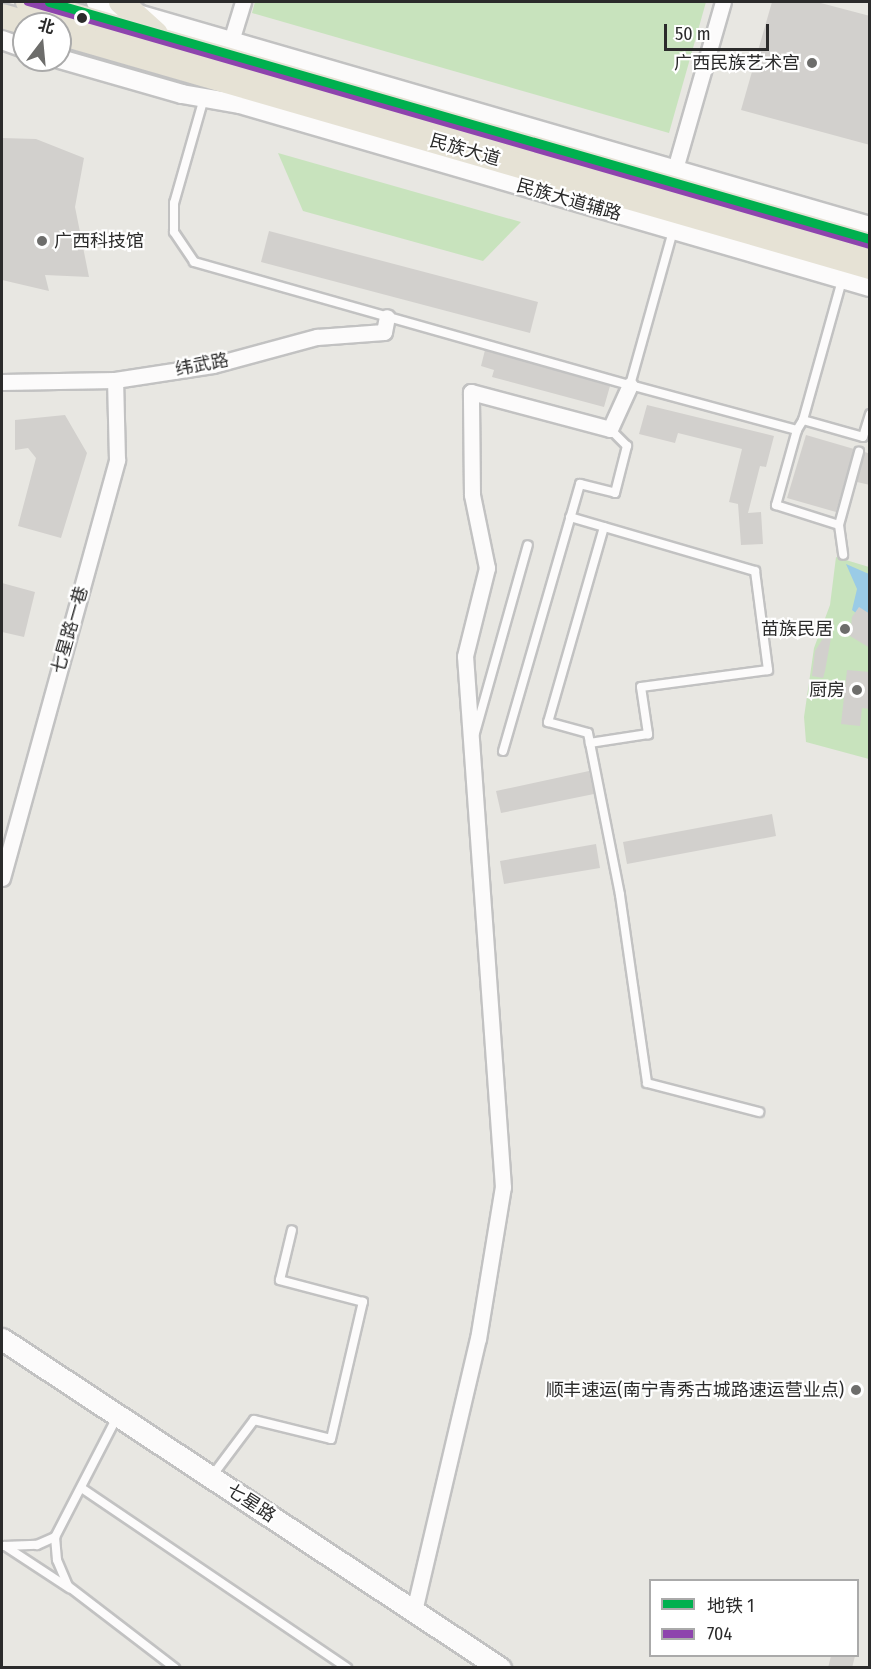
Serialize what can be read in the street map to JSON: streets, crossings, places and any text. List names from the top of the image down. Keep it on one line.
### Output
{"streets":{"highway":["民族大道"],"main road":["七星路"],"street":["民族大道辅路","纬武路","七星路一巷"]},"crossings":[["纬武路","七星路一巷"]],"places":["广西民族艺术宫","广西科技馆","苗族民居","厨房","顺丰速运(南宁青秀古城路速运营业点)"],"lines":["metro line 1","transit line 704"],"legend":["地铁 1","704"],"scale_bar":"50 m","north":"top"}
